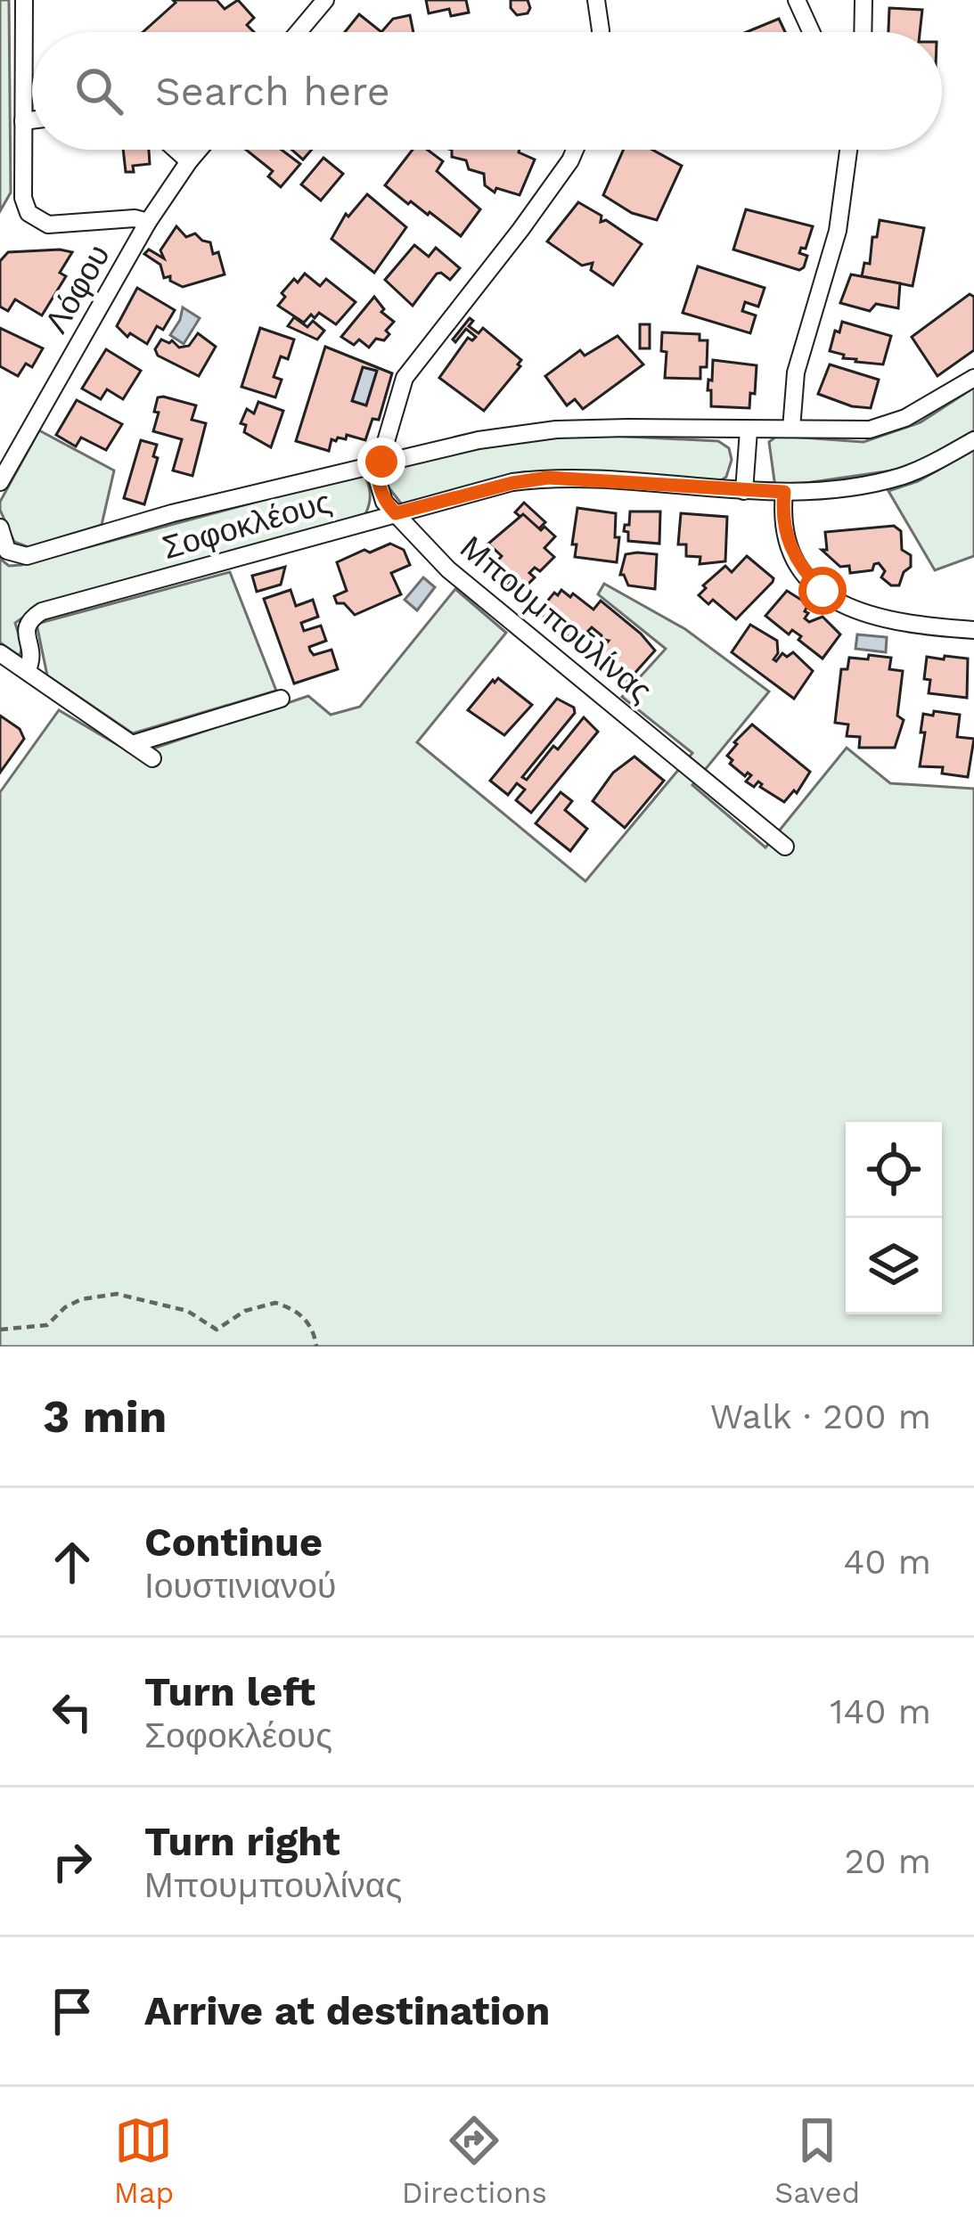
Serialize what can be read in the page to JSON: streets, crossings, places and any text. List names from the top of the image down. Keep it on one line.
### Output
{"streets":{"street":["Λόφου","Σοφοκλέους","Μπουμπουλίνας"]},"crossings":[["Σοφοκλέους","Μπουμπουλίνας"]],"page":{"search":"Search here","heading":["3 min","Walk · 200 m"],"list":[["Continue","Ιουστινιανού","40 m"],["Turn left","Σοφοκλέους","140 m"],["Turn right","Μπουμπουλίνας","20 m"],"Arrive at destination"],"nav":["Map","Directions","Saved"]}}
